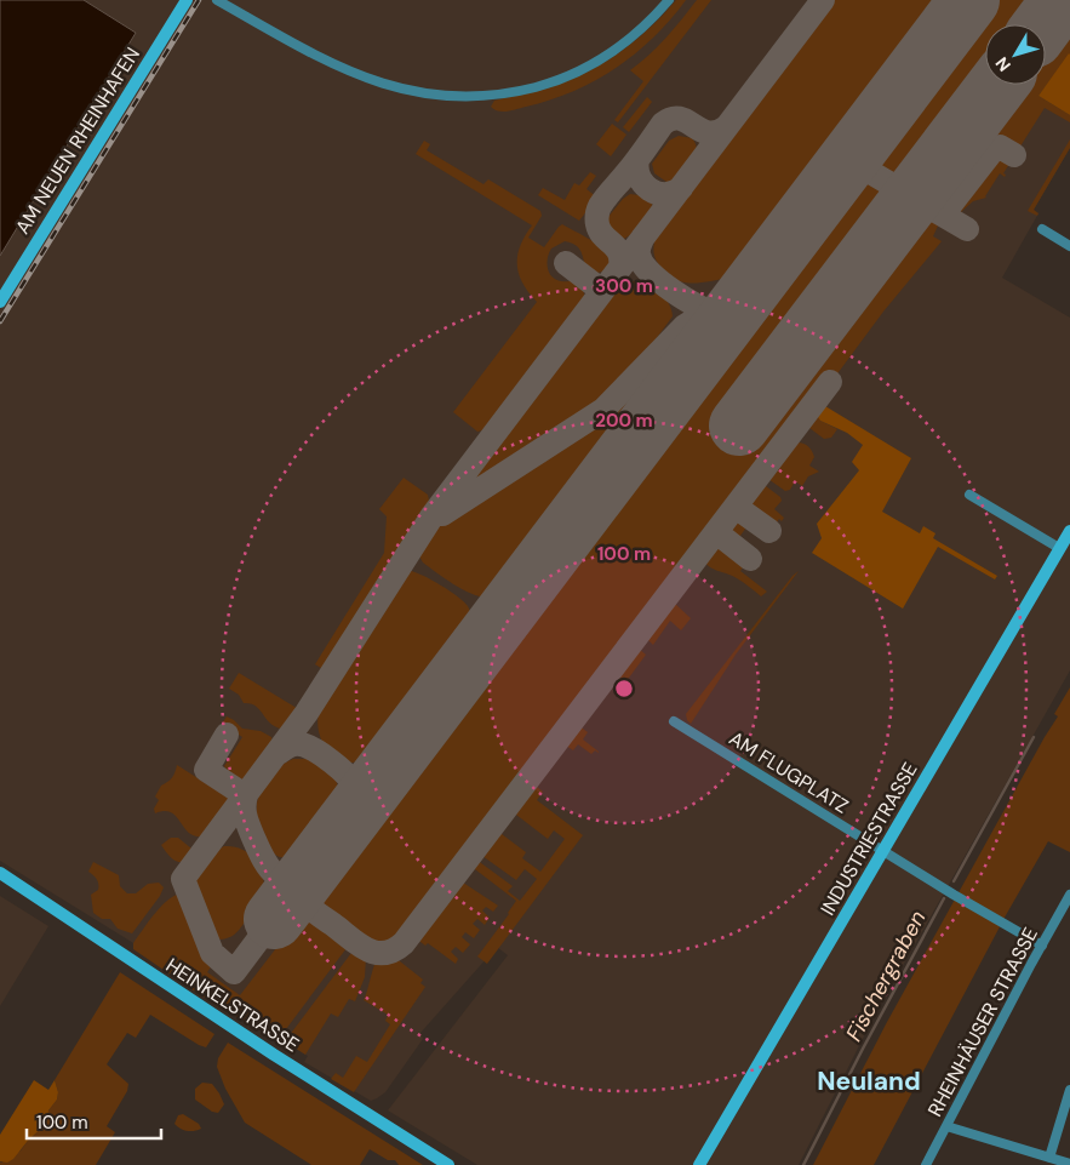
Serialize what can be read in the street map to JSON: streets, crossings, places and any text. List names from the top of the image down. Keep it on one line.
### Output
{"streets":{"street":["AM NEUEN RHEINHAFEN","AM FLUGPLATZ","INDUSTRIESTRASSE","HEINKELSTRASSE","RHEINHÄUSER STRASSE"]},"crossings":[["AM FLUGPLATZ","INDUSTRIESTRASSE"],["AM FLUGPLATZ","RHEINHÄUSER STRASSE"]],"districts":["Neuland"],"water":["Fischergraben"],"scale_bar":"100 m","north":"bottom left","rings":["300 m","200 m","100 m"]}
